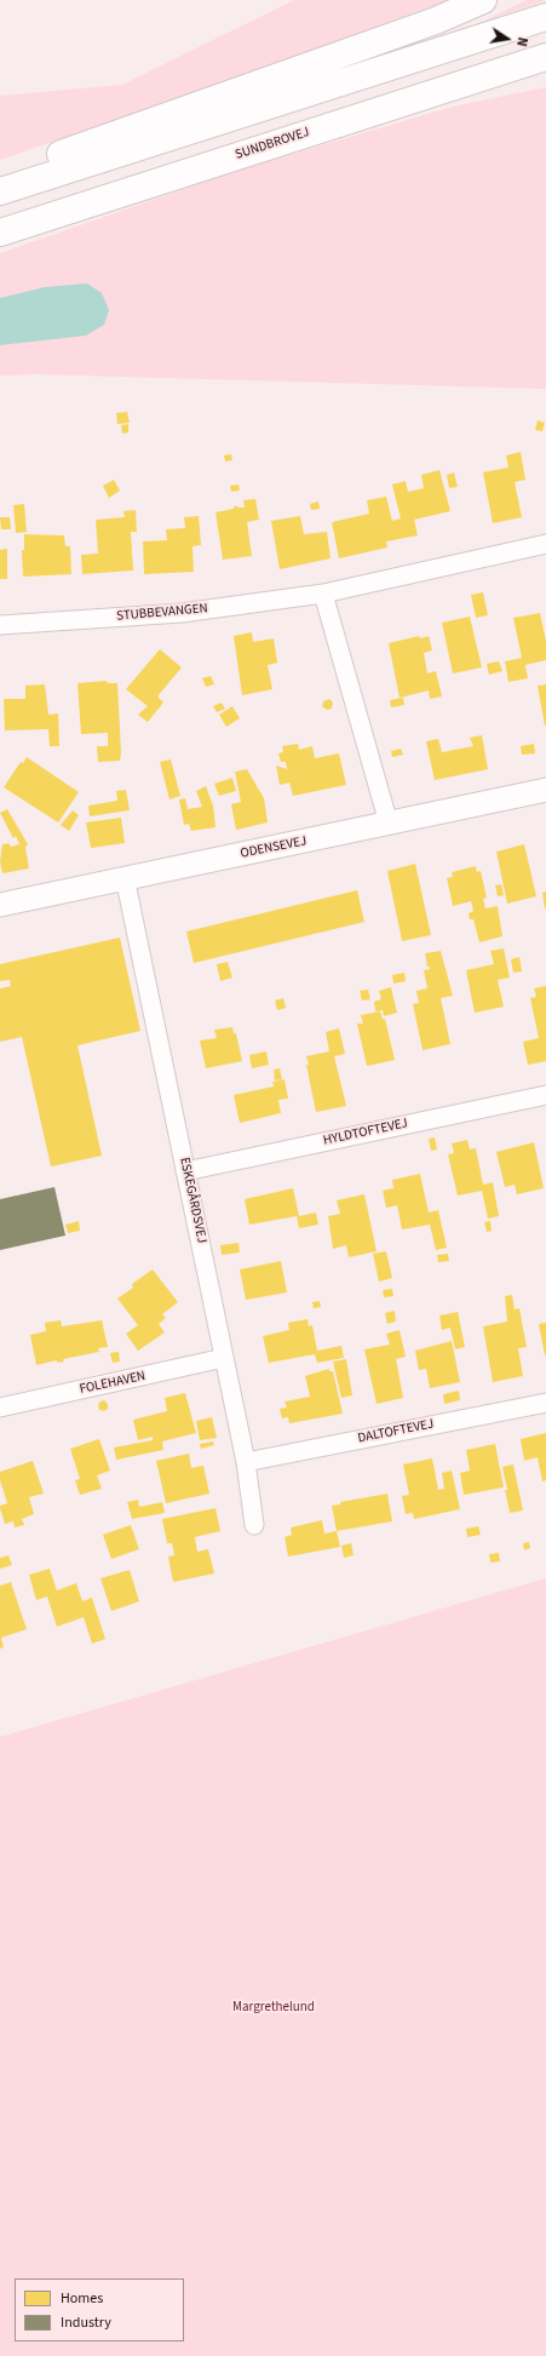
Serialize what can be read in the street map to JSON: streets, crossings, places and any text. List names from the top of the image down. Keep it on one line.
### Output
{"streets":{"main road":["SUNDBROVEJ"],"street":["STUBBEVANGEN","ODENSEVEJ","HYLDTOFTEVEJ","ESKEGÅRDSVEJ","FOLEHAVEN","DALTOFTEVEJ"]},"crossings":[["ODENSEVEJ","ESKEGÅRDSVEJ"],["HYLDTOFTEVEJ","ESKEGÅRDSVEJ"],["ESKEGÅRDSVEJ","FOLEHAVEN"],["ESKEGÅRDSVEJ","DALTOFTEVEJ"]],"parks":["Margrethelund"],"legend":["Homes","Industry"],"north":"right"}
